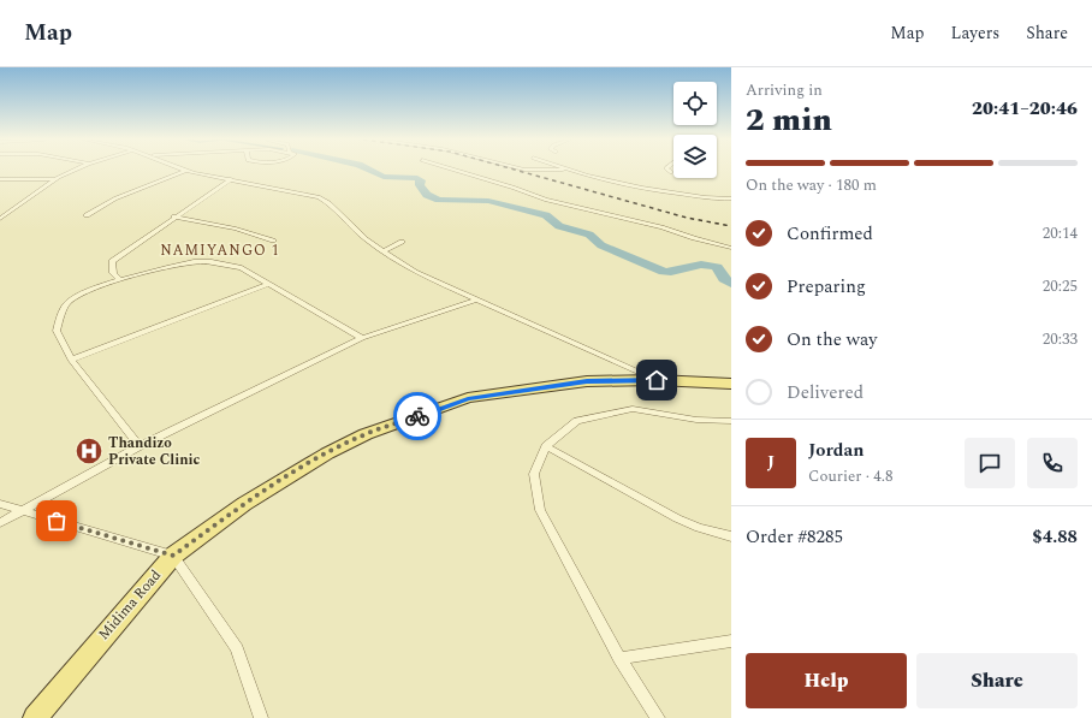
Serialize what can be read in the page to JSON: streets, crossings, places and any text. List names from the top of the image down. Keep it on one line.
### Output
{"streets":{"main road":["Midima Road"]},"districts":["NAMIYANGO 1"],"places":{"hospital":["Thandizo Private Clinic"]},"page":{"header":"Map","nav":["Map","Layers","Share"],"heading":["2 min","Arriving in","20:41–20:46"],"panel":["Jordan","Courier · 4.8","Order #8285","$4.88"],"bar":"On the way · 180 m","list":[["Confirmed","20:14"],["Preparing","20:25"],["On the way","20:33"],"Delivered"],"round":"J","buttons":["Help","Share"]}}
